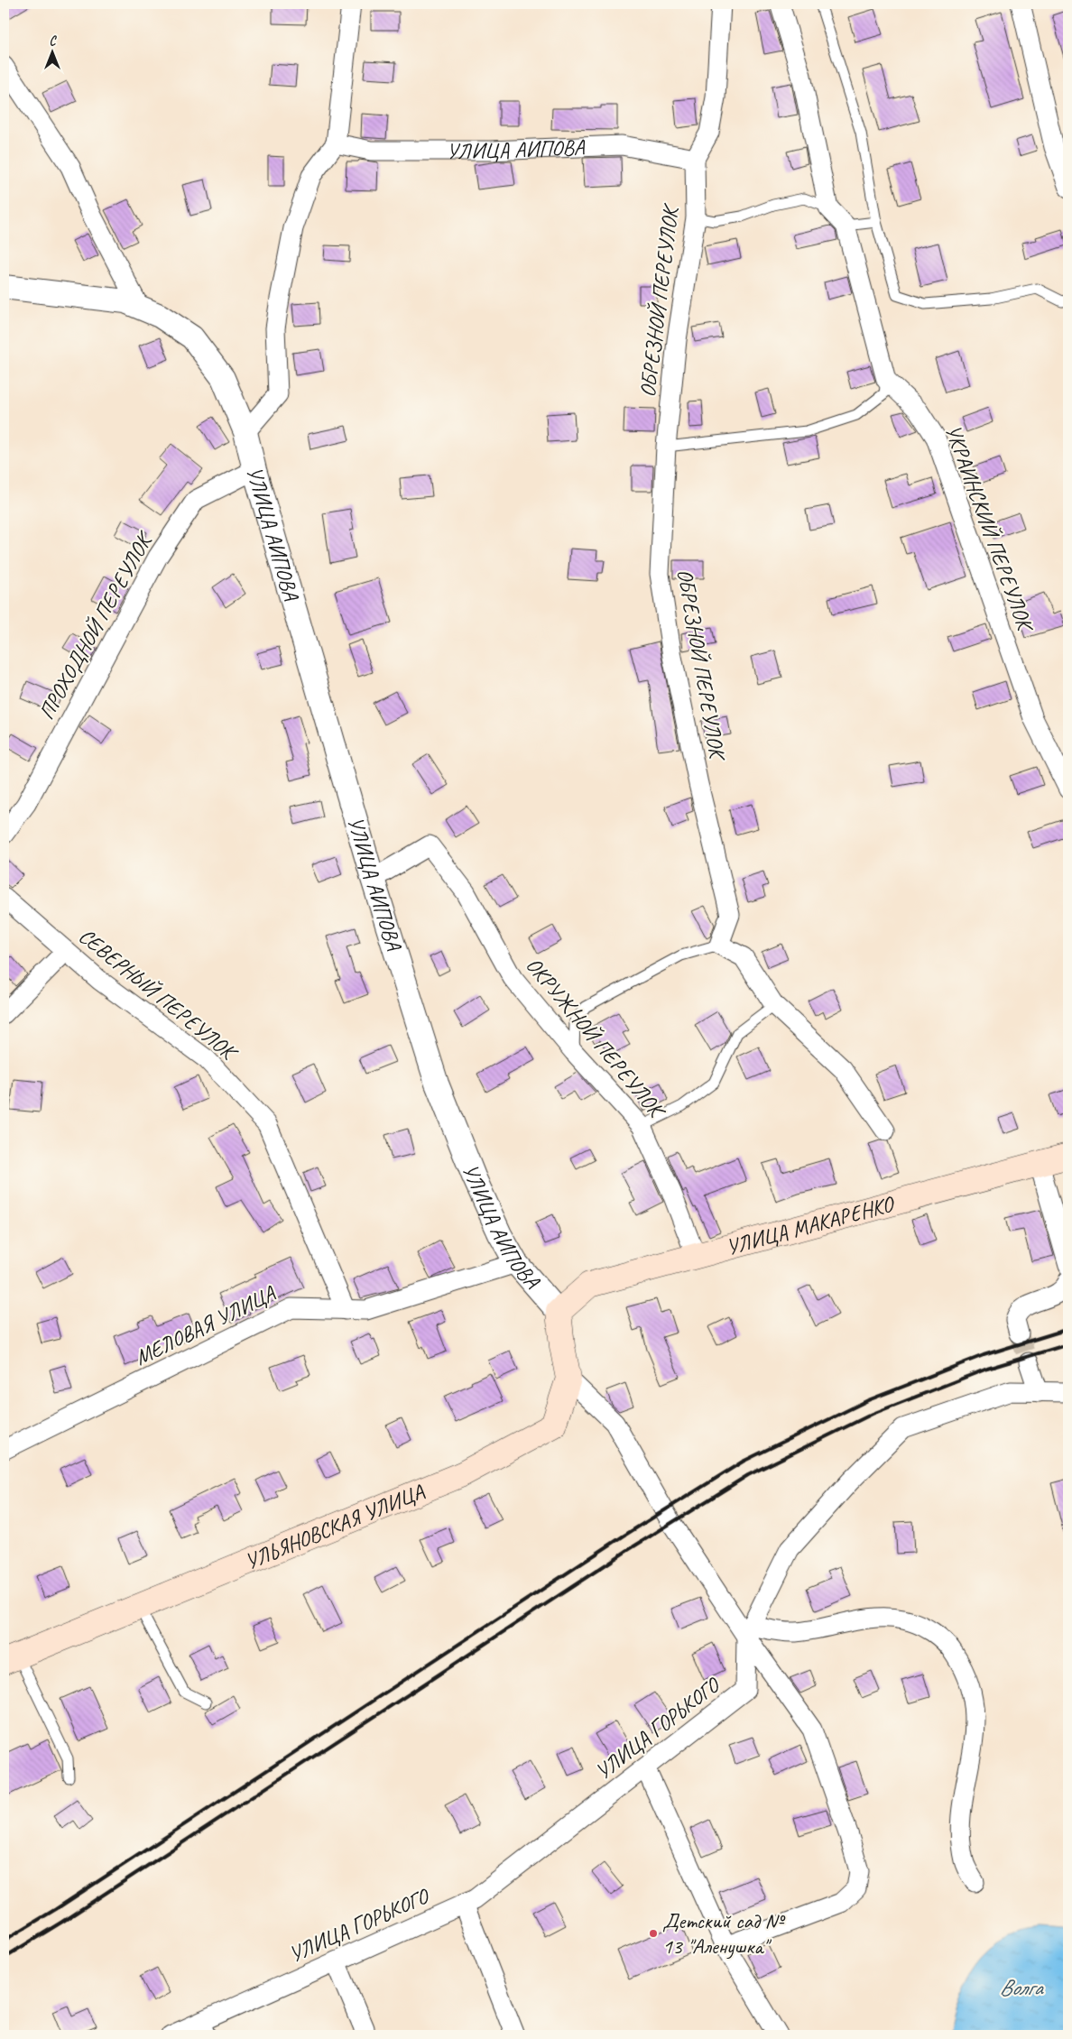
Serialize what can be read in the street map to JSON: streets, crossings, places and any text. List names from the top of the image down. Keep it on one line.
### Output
{"streets":{"main road":["УЛИЦА МАКАРЕНКО","УЛЬЯНОВСКАЯ УЛИЦА"],"street":["УЛИЦА АИПОВА","ОБРЕЗНОЙ ПЕРЕУЛОК","УКРАИНСКИЙ ПЕРЕУЛОК","ПРОХОДНОЙ ПЕРЕУЛОК","СЕВЕРНЫЙ ПЕРЕУЛОК","ОКРУЖНОЙ ПЕРЕУЛОК","МЕЛОВАЯ УЛИЦА","УЛИЦА ГОРЬКОГО"]},"crossings":[["УЛИЦА АИПОВА","ОБРЕЗНОЙ ПЕРЕУЛОК"],["УЛИЦА АИПОВА","ПРОХОДНОЙ ПЕРЕУЛОК"],["УЛИЦА АИПОВА","ОКРУЖНОЙ ПЕРЕУЛОК"],["УЛИЦА АИПОВА","УЛИЦА МАКАРЕНКО"],["УЛИЦА АИПОВА","МЕЛОВАЯ УЛИЦА"],["УЛИЦА АИПОВА","УЛЬЯНОВСКАЯ УЛИЦА"],["СЕВЕРНЫЙ ПЕРЕУЛОК","МЕЛОВАЯ УЛИЦА"],["ОКРУЖНОЙ ПЕРЕУЛОК","УЛИЦА МАКАРЕНКО"],["УЛИЦА МАКАРЕНКО","УЛЬЯНОВСКАЯ УЛИЦА"]],"water":["Волга"],"places":["Детский сад № 13 \"Аленушка\""],"north":"top"}
